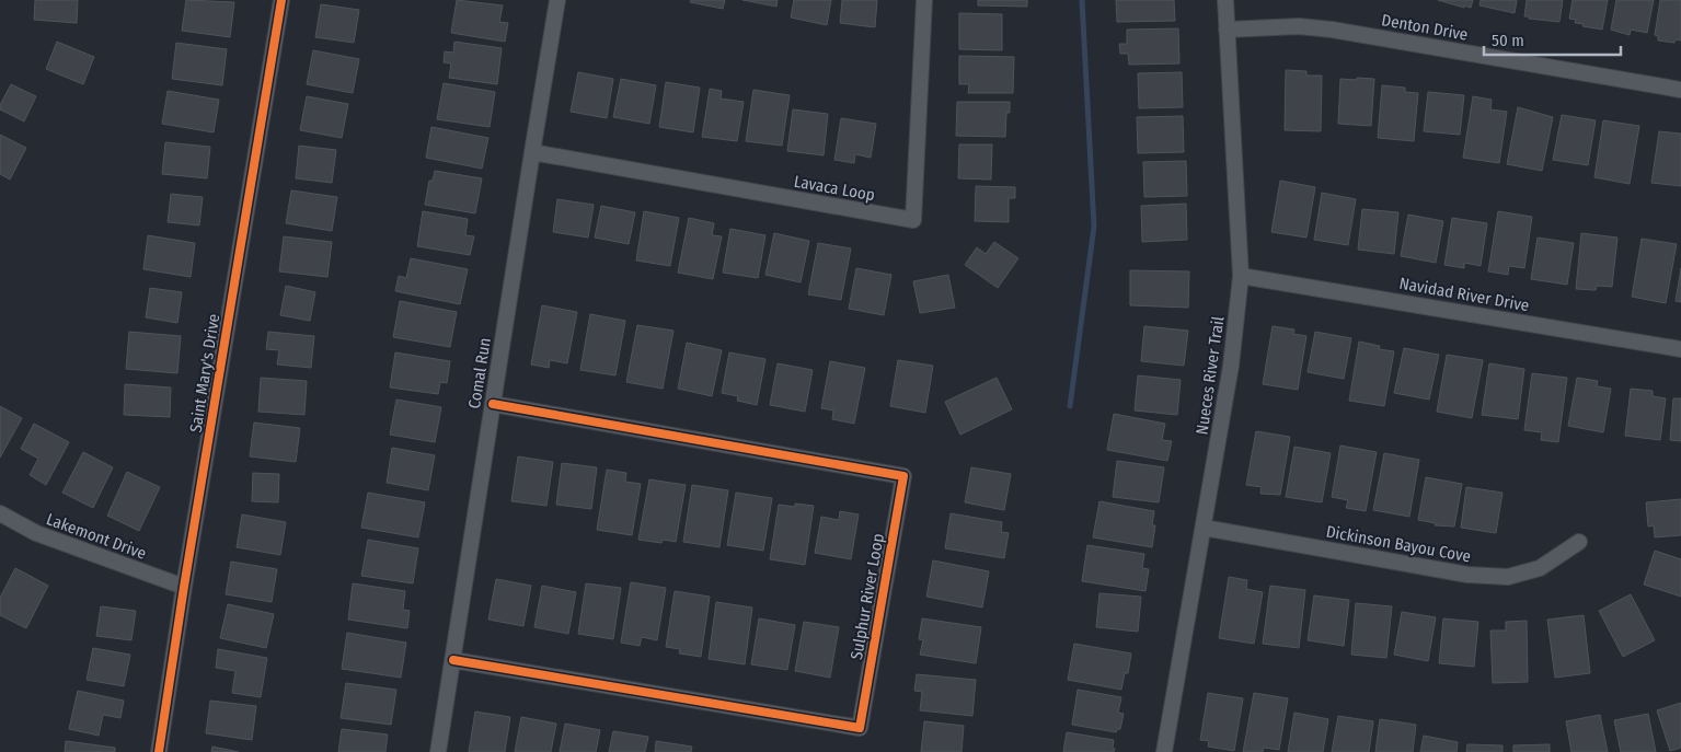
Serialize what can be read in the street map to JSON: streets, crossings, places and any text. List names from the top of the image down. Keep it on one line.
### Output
{"streets":{"street":["Denton Drive","Lavaca Loop","Navidad River Drive","Saint Mary's Drive","Comal Run","Nueces River Trail","Lakemont Drive","Dickinson Bayou Cove","Sulphur River Loop"]},"crossings":[["Denton Drive","Nueces River Trail"],["Lavaca Loop","Comal Run"],["Navidad River Drive","Nueces River Trail"],["Saint Mary's Drive","Lakemont Drive"],["Comal Run","Sulphur River Loop"],["Nueces River Trail","Dickinson Bayou Cove"]],"scale_bar":"50 m"}
